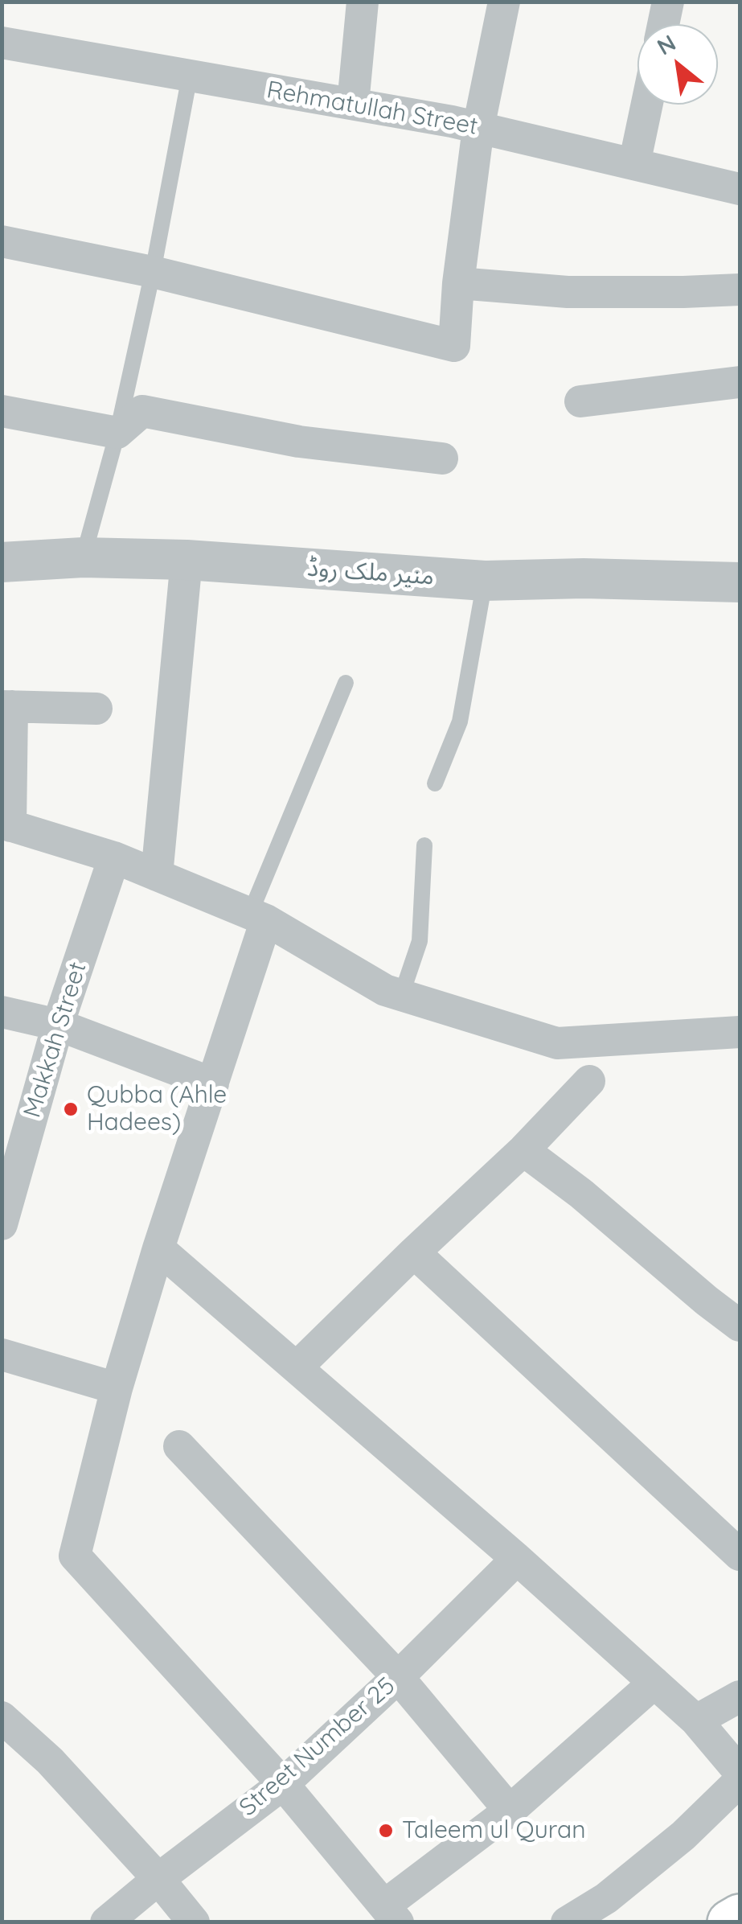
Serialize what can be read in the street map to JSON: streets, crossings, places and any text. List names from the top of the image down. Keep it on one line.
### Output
{"streets":{"street":["Rehmatullah Street","منیر ملک روڈ","Makkah Street","Street Number 25"]},"places":["Qubba (Ahle Hadees)","Taleem ul Quran"],"north":"top left"}
